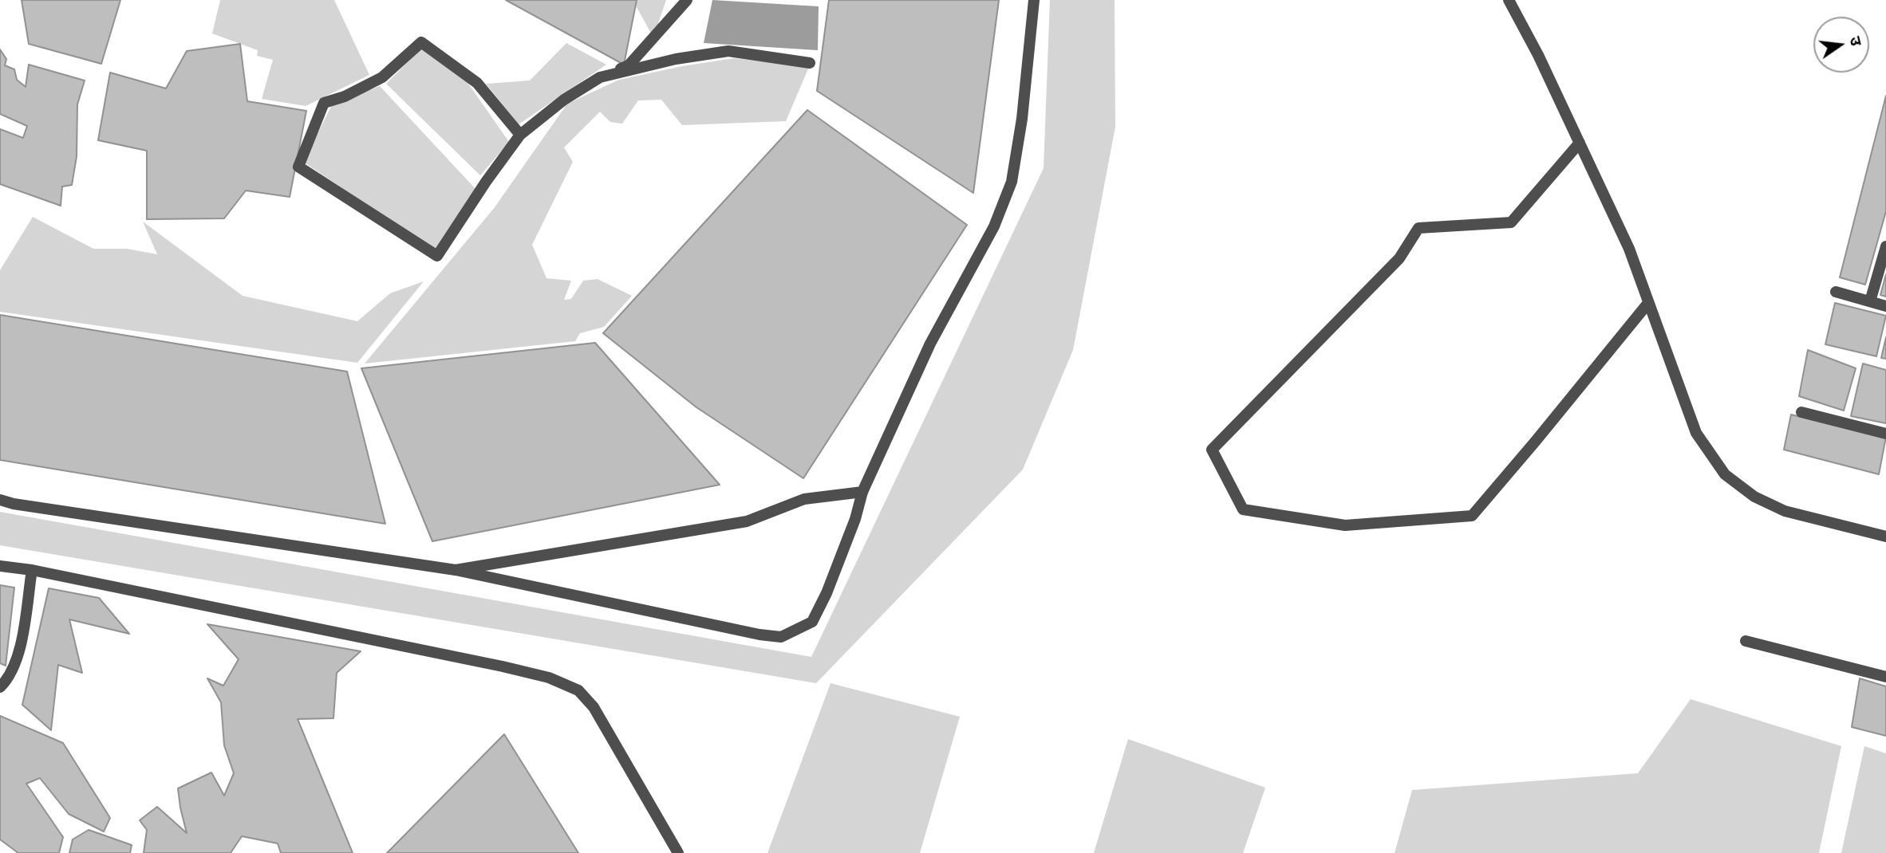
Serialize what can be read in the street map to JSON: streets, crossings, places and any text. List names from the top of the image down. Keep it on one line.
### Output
{"north":"right"}
